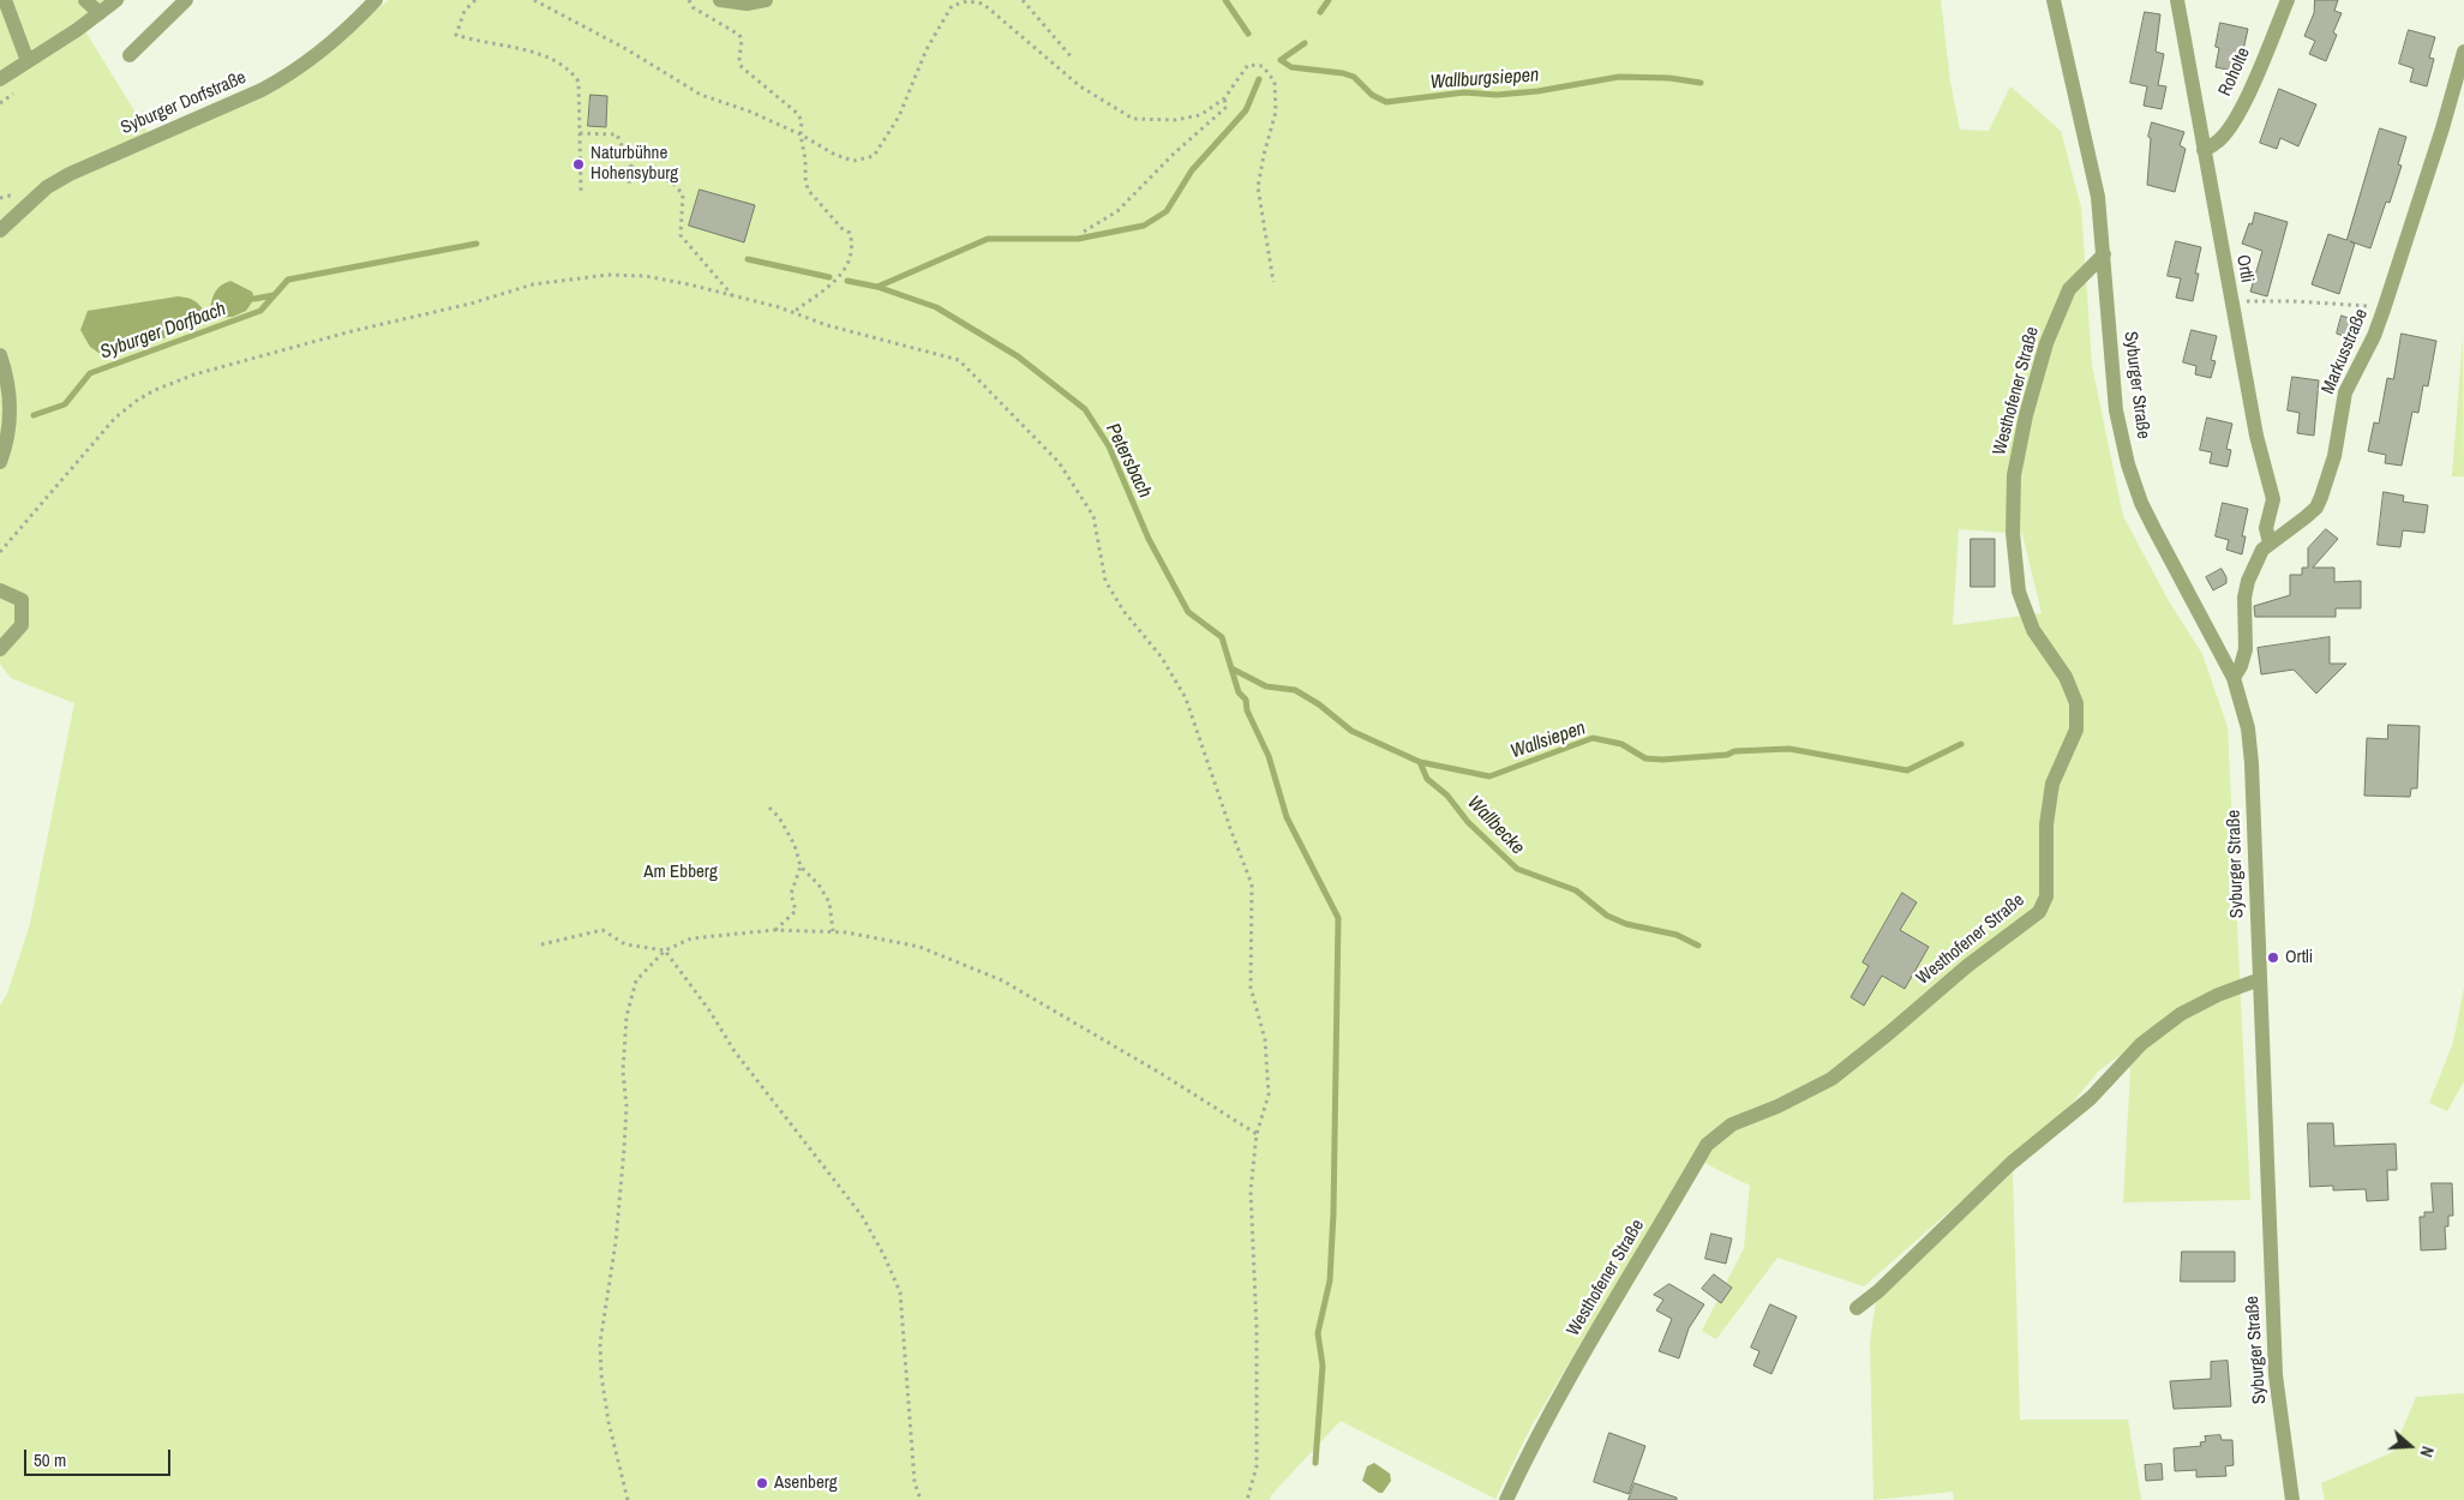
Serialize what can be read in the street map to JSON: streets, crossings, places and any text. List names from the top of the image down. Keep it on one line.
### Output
{"streets":{"street":["Roholte","Syburger Dorfstraße","Ortli","Markusstraße","Syburger Straße","Westhofener Straße"]},"crossings":[["Roholte","Ortli"],["Ortli","Markusstraße"],["Markusstraße","Syburger Straße"],["Syburger Straße","Westhofener Straße"]],"water":["Wallburgsiepen","Syburger Dorfbach","Petersbach","Wallsiepen","Wallbecke"],"parks":["Am Ebberg"],"places":["Naturbühne Hohensyburg","Ortli","Asenberg"],"scale_bar":"50 m","north":"right"}
